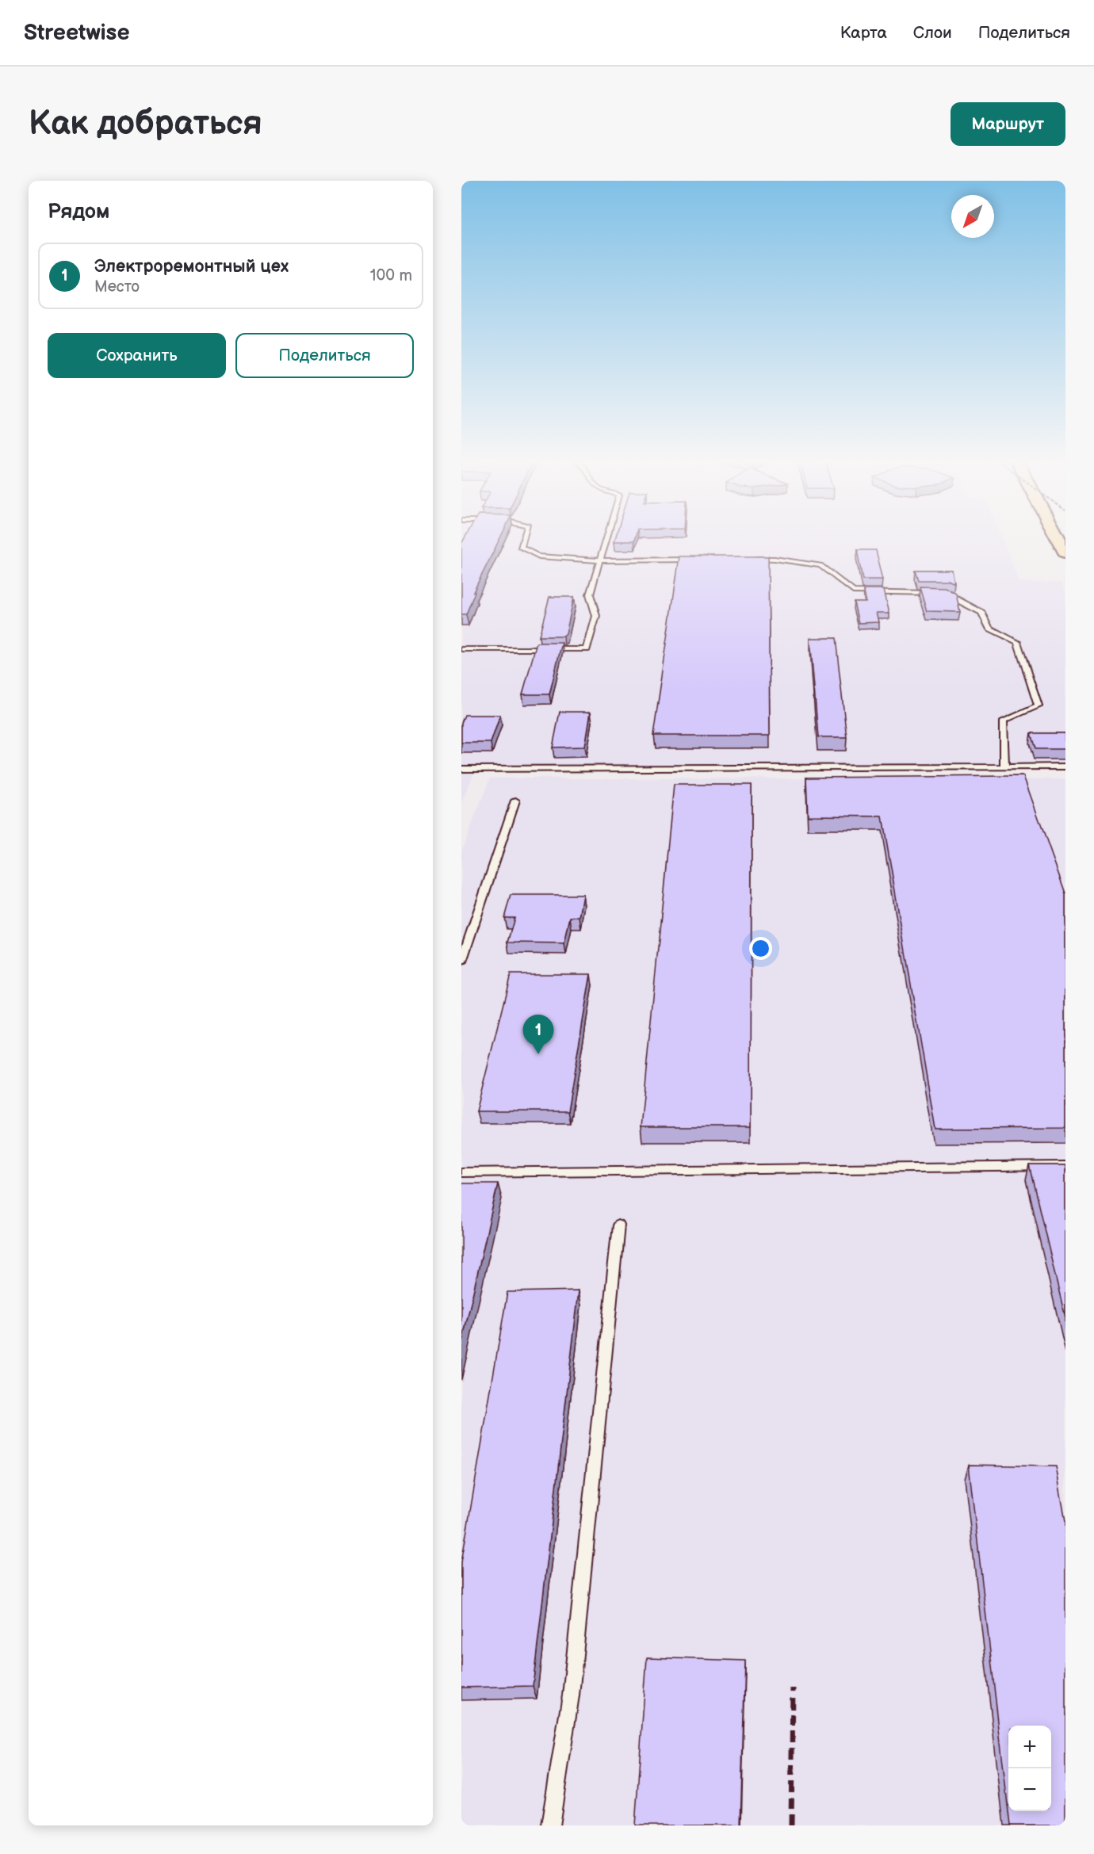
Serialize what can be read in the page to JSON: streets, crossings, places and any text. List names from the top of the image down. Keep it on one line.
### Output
{"north":"bottom left","page":{"header":"Streetwise","nav":["Карта","Слои","Поделиться"],"buttons":["Маршрут",["Сохранить","Поделиться"]],"title":"Как добраться","heading":"Рядом","list":[{"mark":"1","name":"Электроремонтный цех","note":"Место","value":"100 m"}],"pins":"1","map_buttons":["+","−"]}}
